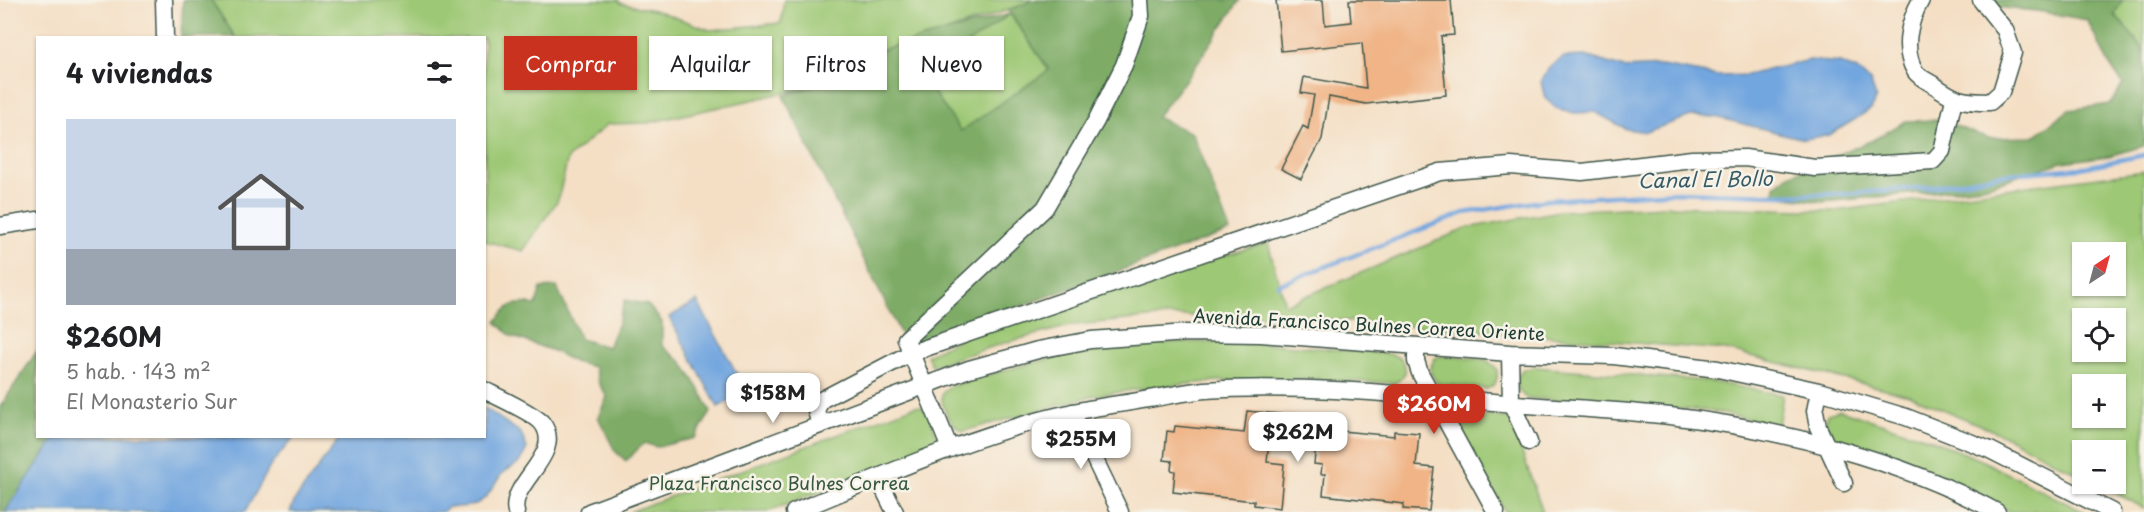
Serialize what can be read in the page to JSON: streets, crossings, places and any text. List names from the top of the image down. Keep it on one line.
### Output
{"streets":{"street":["Avenida Francisco Bulnes Correa Oriente"]},"water":["Canal El Bollo"],"parks":["Plaza Francisco Bulnes Correa"],"north":"top right","page":{"chip":["Comprar","Alquilar","Filtros","Nuevo"],"heading":"4 viviendas","list":[{"name":"$260M","note":"5 hab. · 143 m² · El Monasterio Sur"}],"map_buttons":["+","−"],"price":["$158M","$260M","$262M","$255M"]}}
